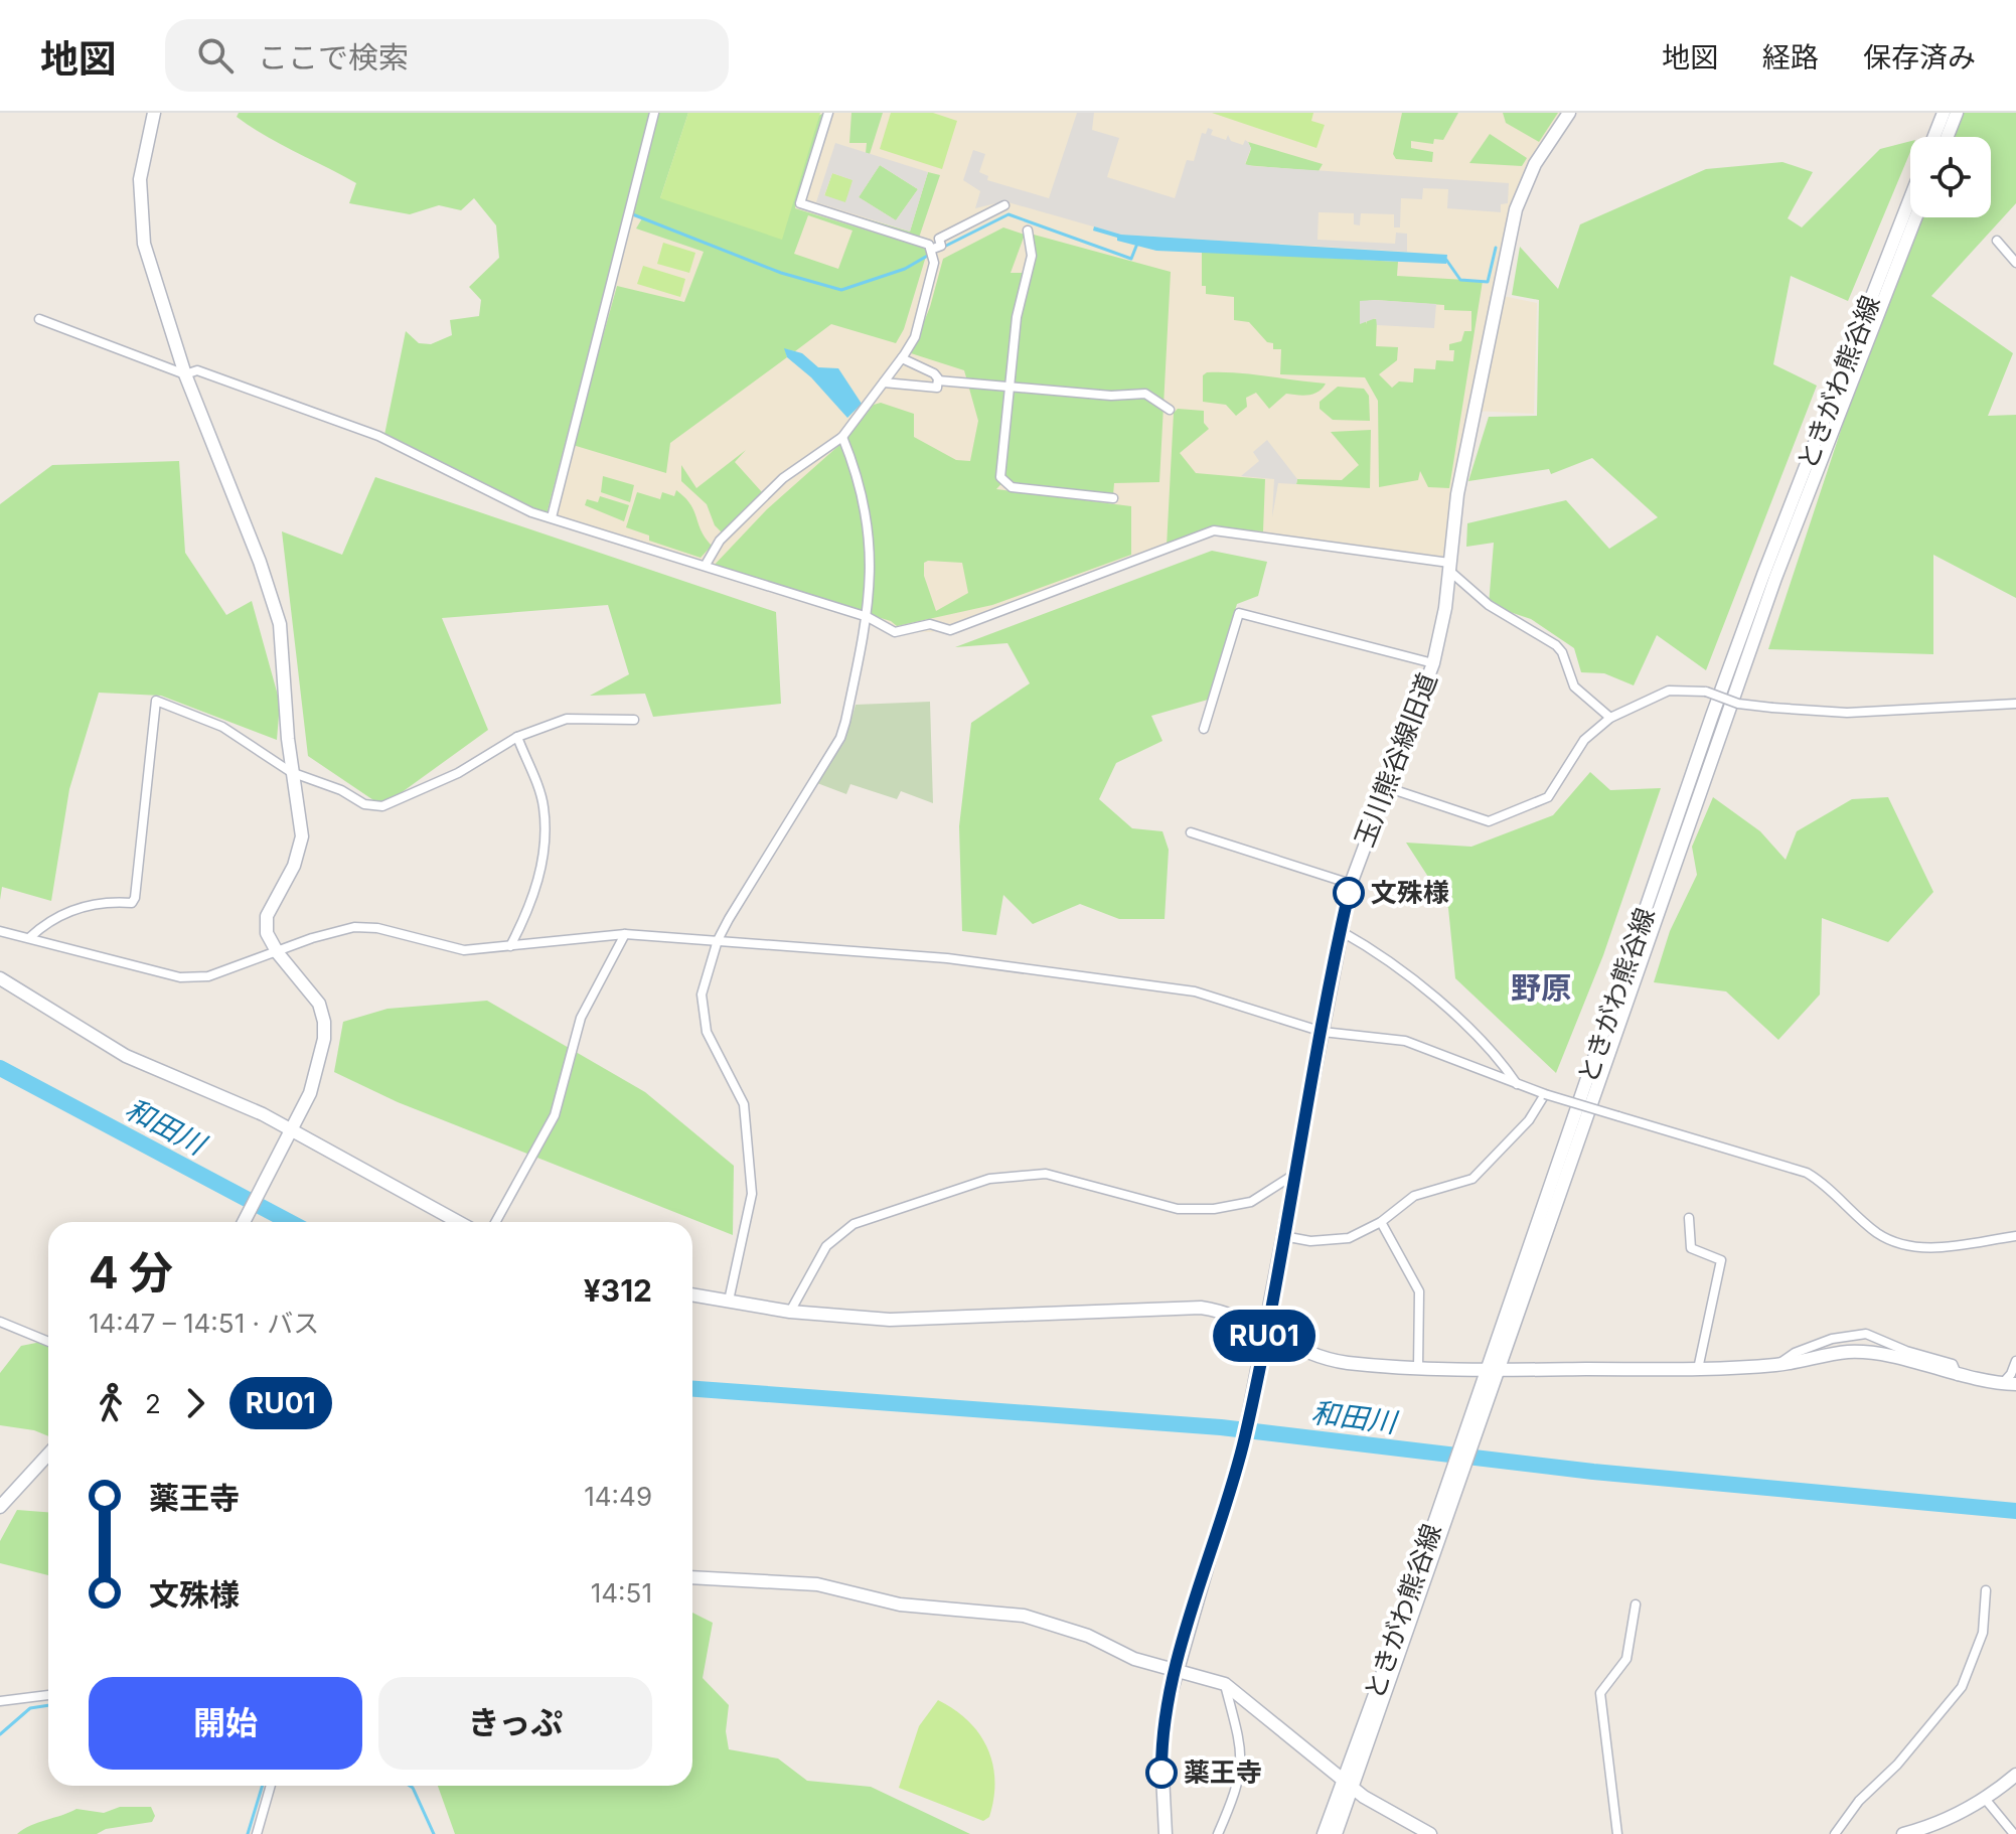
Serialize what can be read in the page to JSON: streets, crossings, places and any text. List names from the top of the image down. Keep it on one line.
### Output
{"streets":{"street":["ときがわ熊谷線","玉川熊谷線旧道"]},"districts":["野原"],"water":["和田川"],"places":["文殊様","薬王寺"],"lines":["bus line RU01"],"page":{"header":"地図","search":"ここで検索","nav":["地図","経路","保存済み"],"on_map":"RU01","heading":["4 分","14:47 – 14:51 · バス","¥312"],"legs":["2","RU01"],"list":[{"name":"薬王寺","value":"14:49"},{"name":"文殊様","value":"14:51"}],"buttons":["開始","きっぷ"]}}
